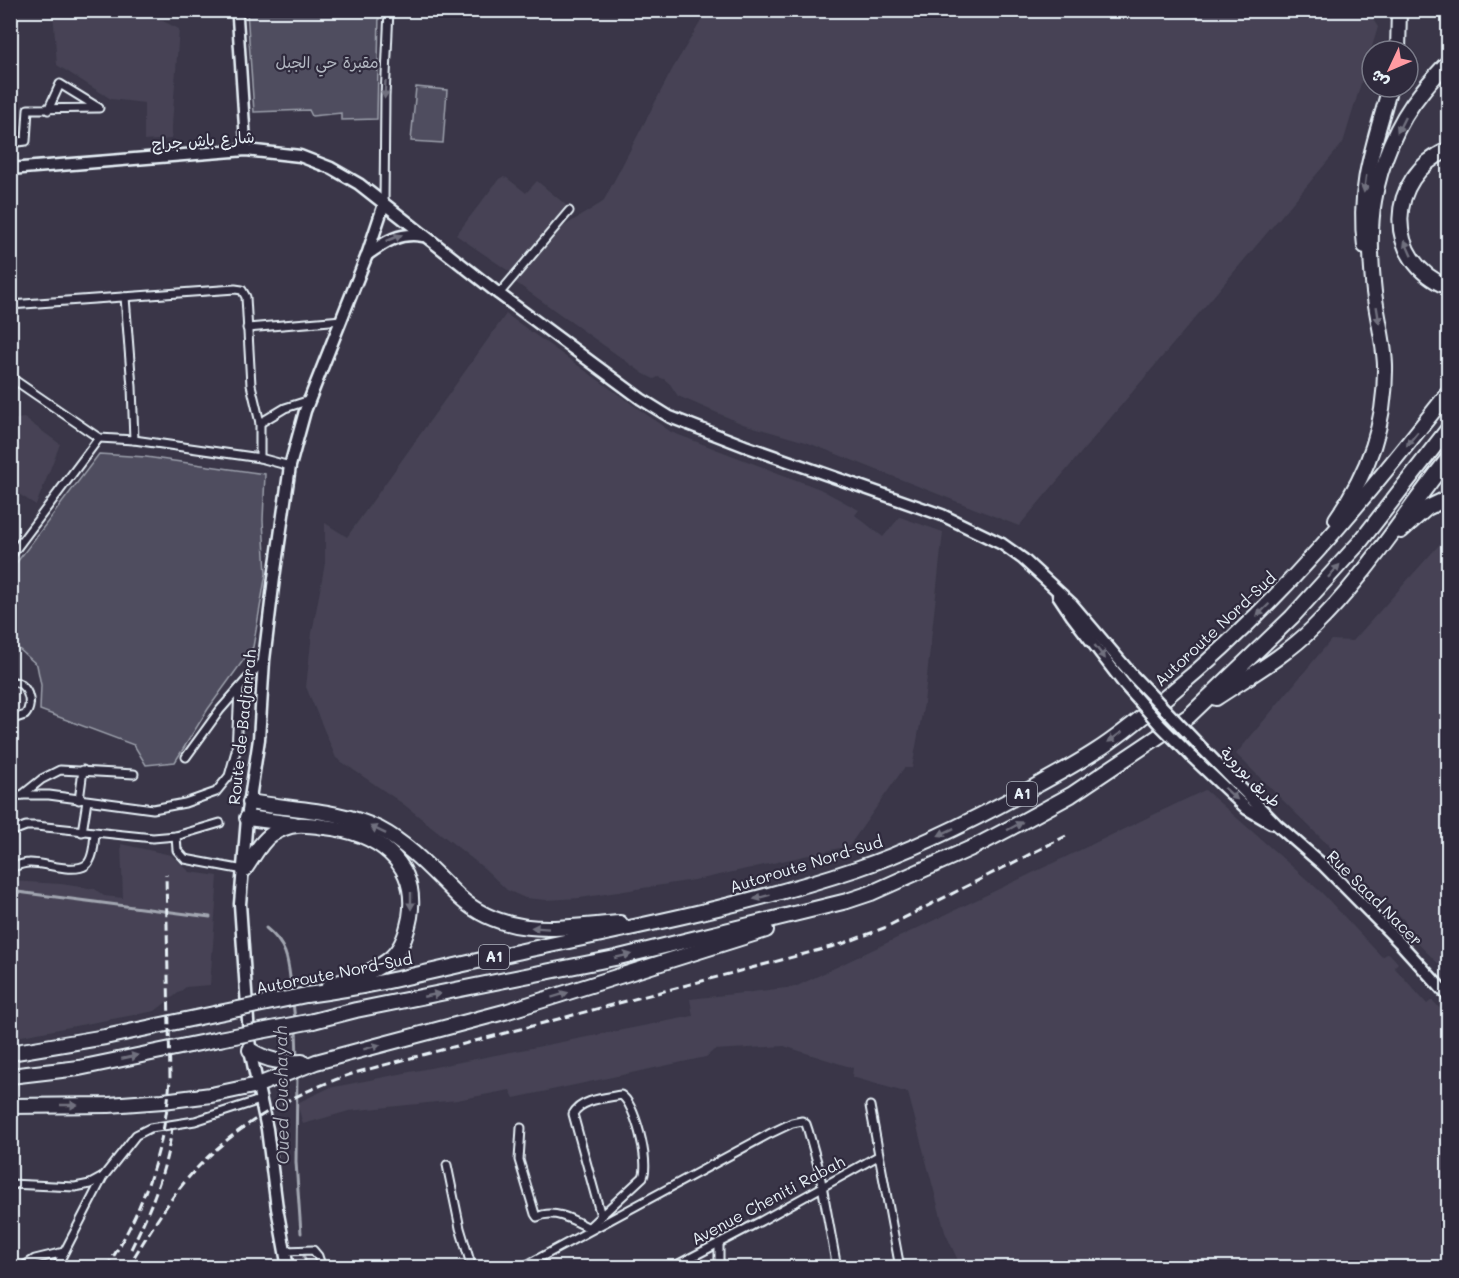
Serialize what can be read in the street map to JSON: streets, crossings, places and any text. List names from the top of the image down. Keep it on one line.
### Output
{"streets":{"highway":["Autoroute Nord-Sud","A1"],"main road":["شارع باش جراح","Route de Badjarrah","طريق بوروبة","Rue Saad Nacer"],"street":["Avenue Cheniti Rabah"]},"crossings":[["شارع باش جراح","Route de Badjarrah"],["شارع باش جراح","طريق بوروبة"],["طريق بوروبة","Rue Saad Nacer"]],"water":["Oued Ouchayah"],"parks":["مقبرة حي الجبل"],"north":"bottom left"}
